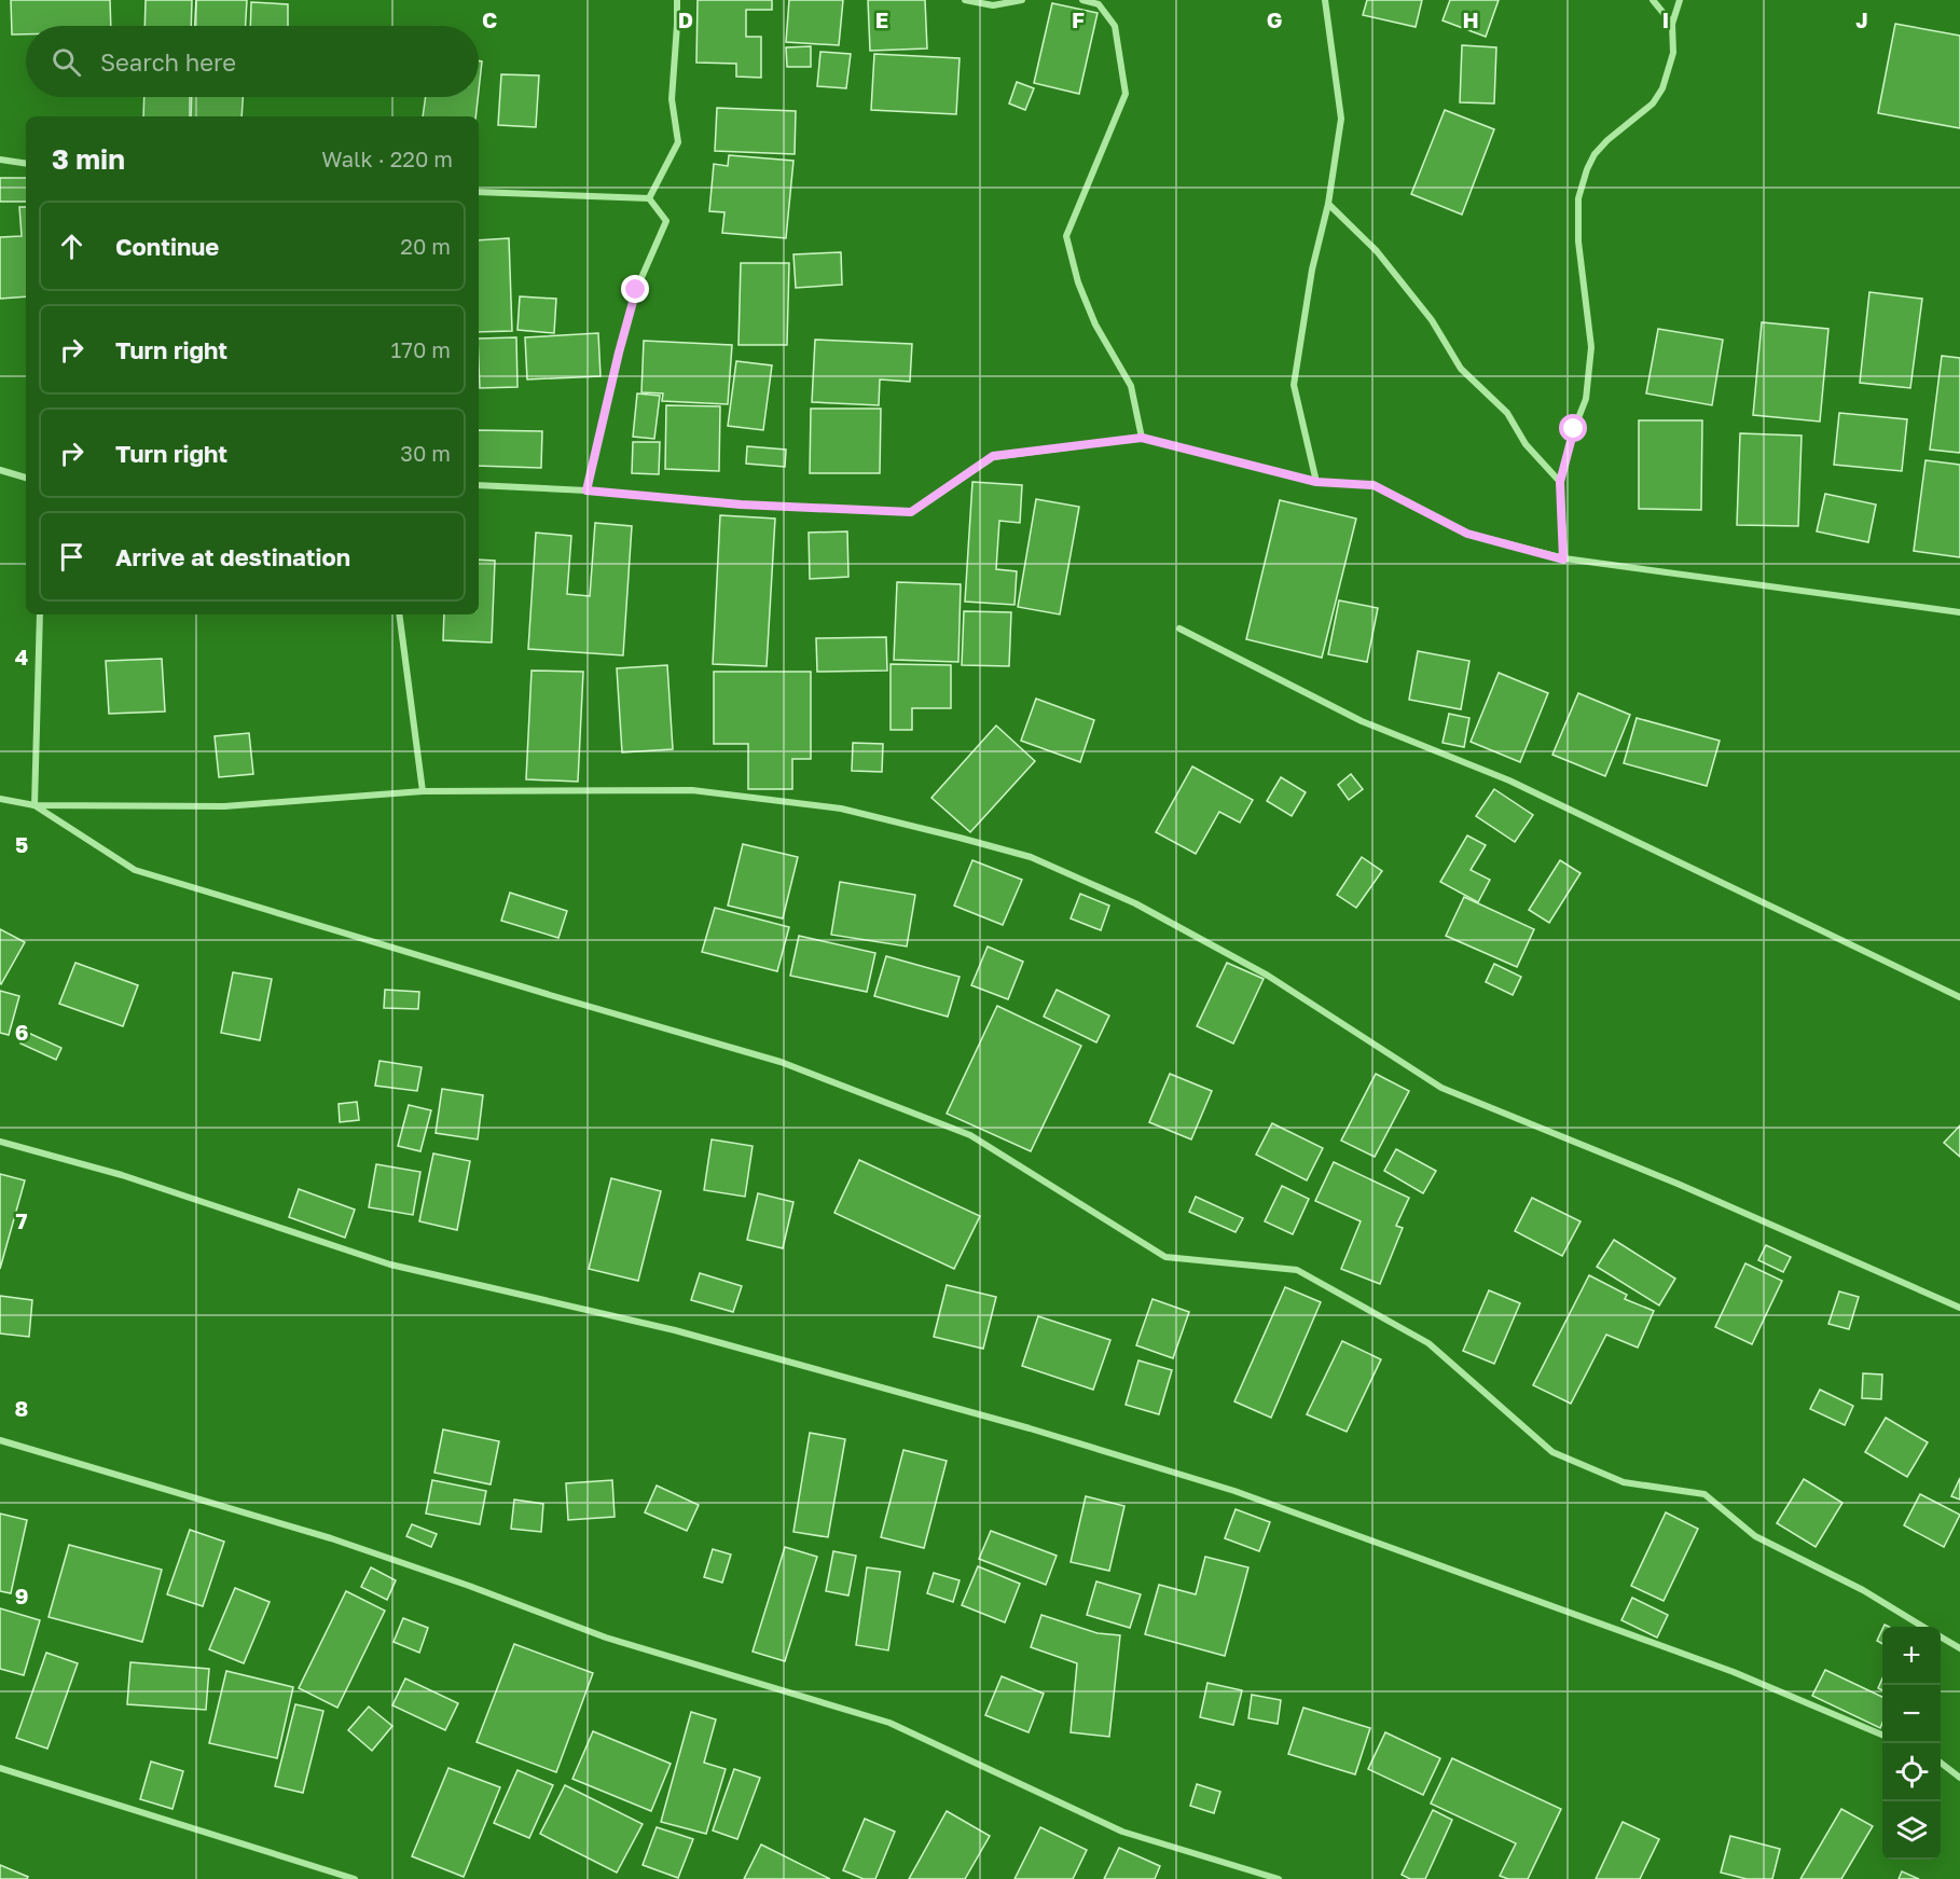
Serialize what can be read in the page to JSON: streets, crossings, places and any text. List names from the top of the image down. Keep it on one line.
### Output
{"page":{"search":"Search here","heading":["3 min","Walk · 220 m"],"list":[["Continue","20 m"],["Turn right","170 m"],["Turn right","30 m"],"Arrive at destination"],"map_buttons":["+","−"]},"grid":{"columns":["C","D","E","F","G","H","I","J"],"rows":["4","5","6","7","8","9"]}}
